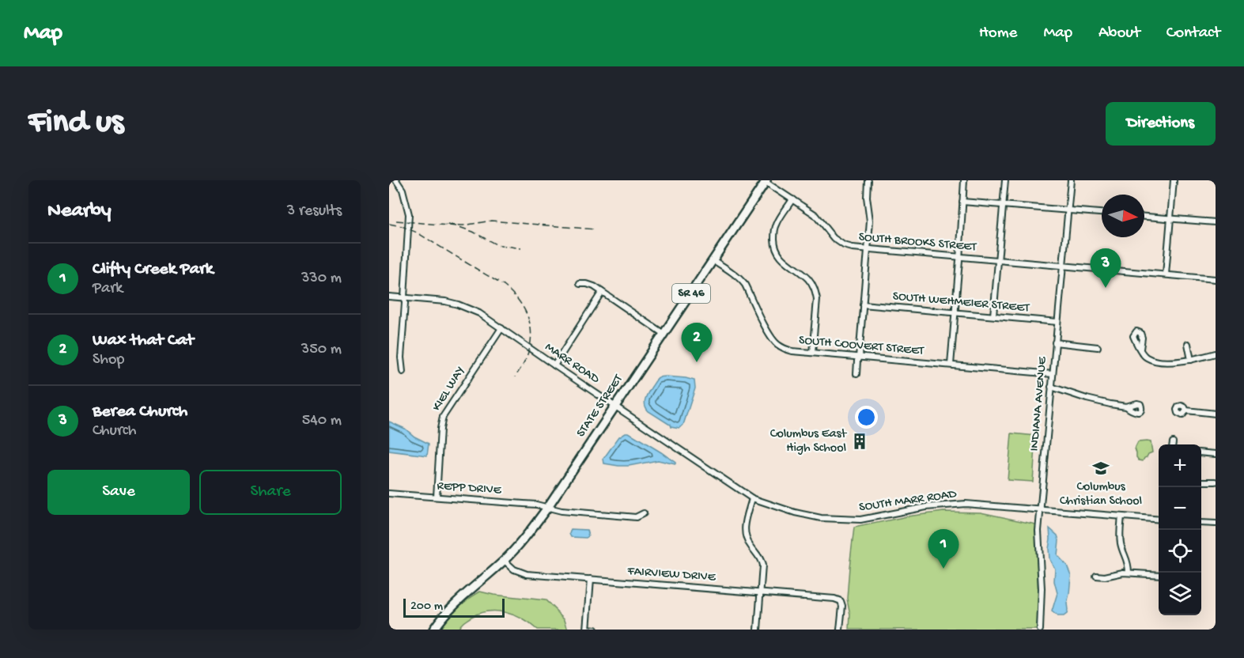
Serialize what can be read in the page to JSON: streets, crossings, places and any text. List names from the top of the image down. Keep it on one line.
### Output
{"streets":{"highway":["SR 46","STATE STREET"],"street":["SOUTH BROOKS STREET","SOUTH WEHMEIER STREET","SOUTH COOVERT STREET","MARR ROAD","KIEL WAY","INDIANA AVENUE","REPP DRIVE","SOUTH MARR ROAD","FAIRVIEW DRIVE"]},"crossings":[["SOUTH BROOKS STREET","INDIANA AVENUE"],["SOUTH BROOKS STREET","STATE STREET"],["SOUTH WEHMEIER STREET","INDIANA AVENUE"],["SOUTH COOVERT STREET","INDIANA AVENUE"],["SOUTH COOVERT STREET","STATE STREET"],["MARR ROAD","KIEL WAY"],["MARR ROAD","STATE STREET"],["MARR ROAD","SOUTH MARR ROAD"],["KIEL WAY","REPP DRIVE"],["INDIANA AVENUE","SOUTH MARR ROAD"],["STATE STREET","REPP DRIVE"],["STATE STREET","FAIRVIEW DRIVE"]],"places":{"building":["Columbus East High School"],"school or university":["Columbus Christian School"]},"scale_bar":"200 m","north":"right","page":{"header":"Map","nav":["Home","Map","About","Contact"],"buttons":["Directions",["Save","Share"]],"title":"Find us","heading":["Nearby","3 results"],"list":[{"mark":"1","name":"Clifty Creek Park","note":"Park","value":"330 m"},{"mark":"2","name":"Wax that Cat","note":"Shop","value":"350 m"},{"mark":"3","name":"Berea Church","note":"Church","value":"540 m"}],"pins":["3","2","1"],"map_buttons":["+","−"],"scale":"200 m"}}
